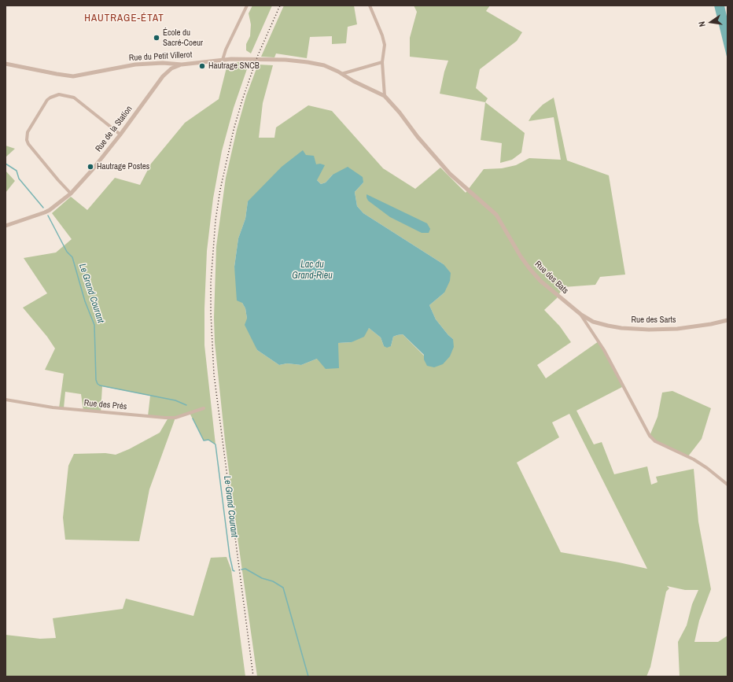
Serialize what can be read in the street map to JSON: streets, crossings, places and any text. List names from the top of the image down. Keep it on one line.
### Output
{"streets":{"street":["Rue du Petit Villerot","Rue de la Station","Rue des Bats","Rue des Sarts","Rue des Prés"]},"crossings":[["Rue du Petit Villerot","Rue de la Station"],["Rue du Petit Villerot","Rue des Bats"],["Rue des Bats","Rue des Sarts"]],"districts":["HAUTRAGE-ÉTAT"],"water":["Lac du Grand-Rieu","Le Grand Courant"],"places":["École du Sacré-Coeur","Hautrage SNCB","Hautrage Postes"],"north":"left"}
